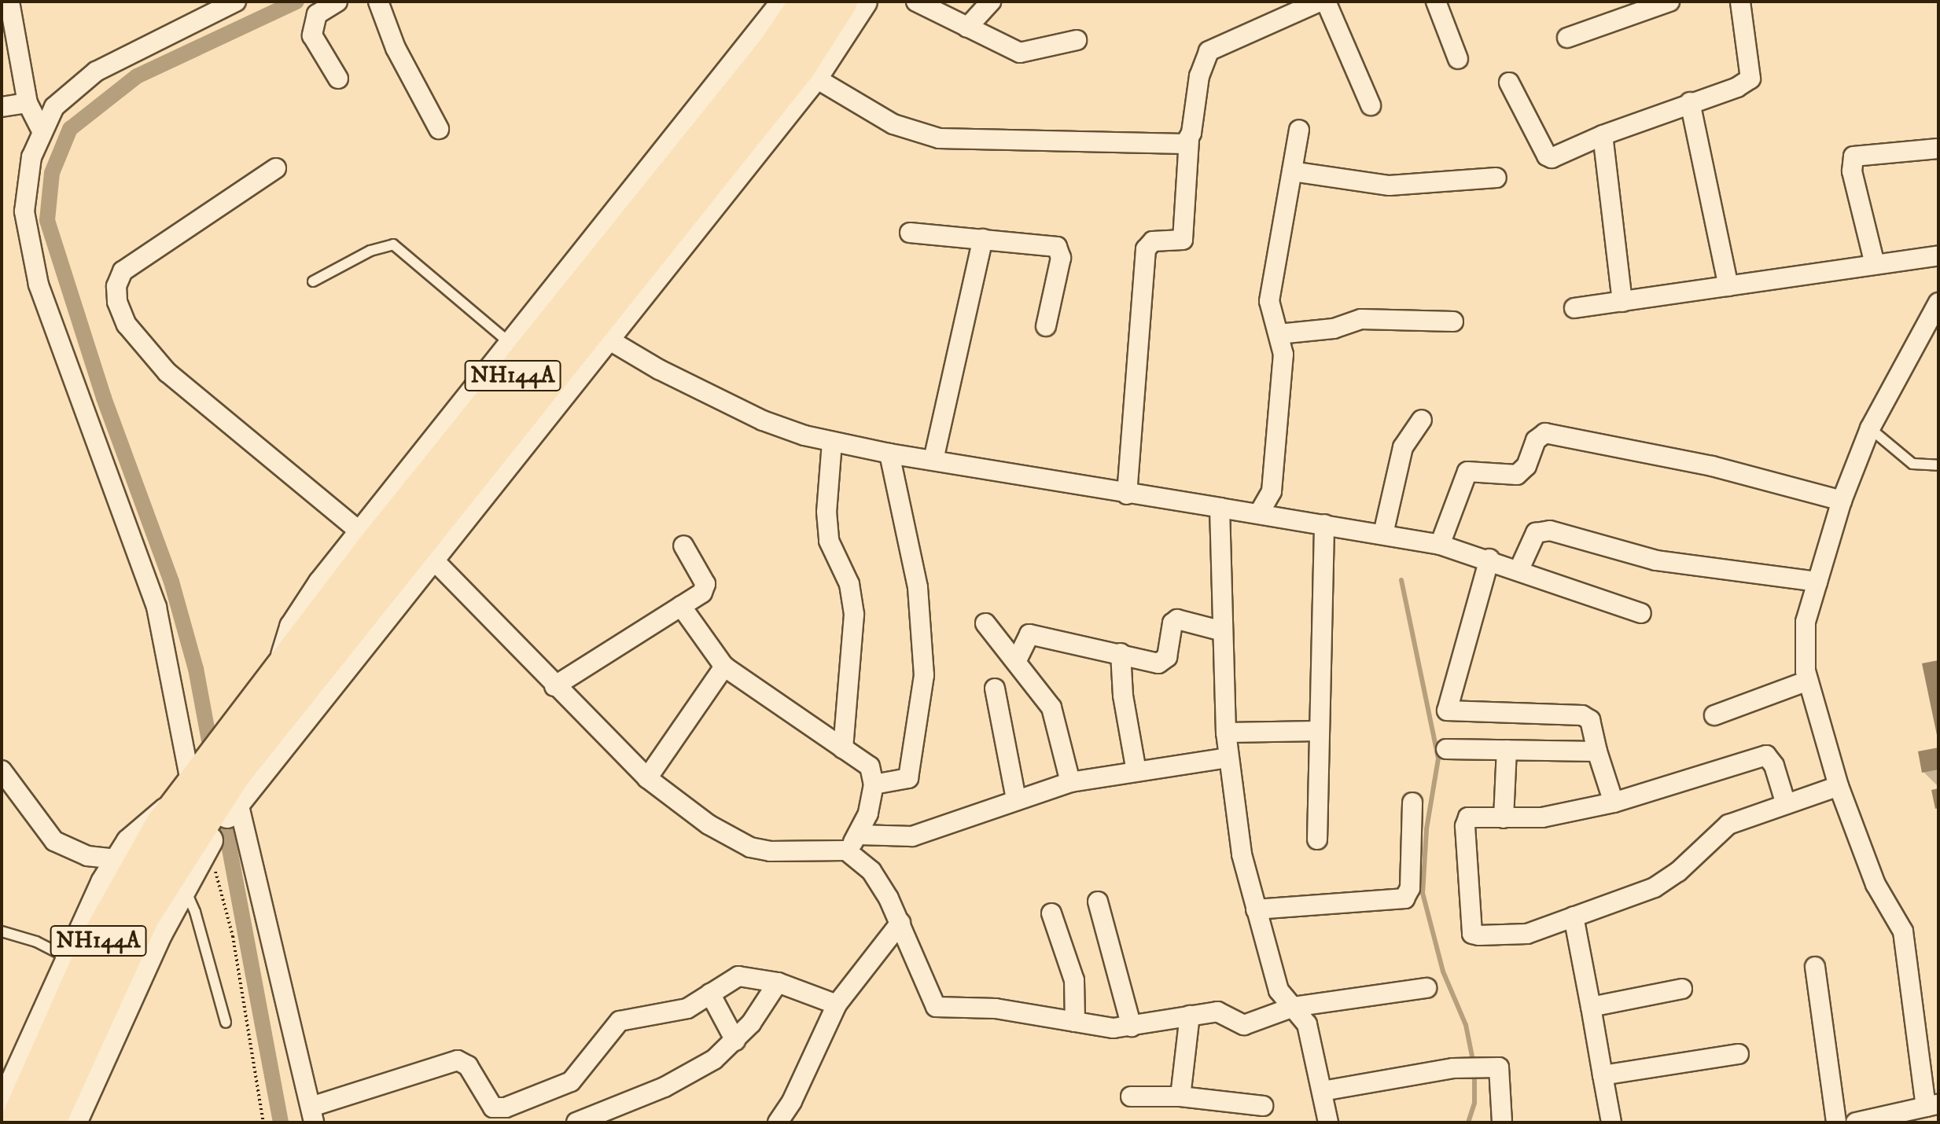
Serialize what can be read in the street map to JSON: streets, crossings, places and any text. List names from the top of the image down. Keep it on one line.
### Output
{"streets":{"highway":["NH144A"]}}
